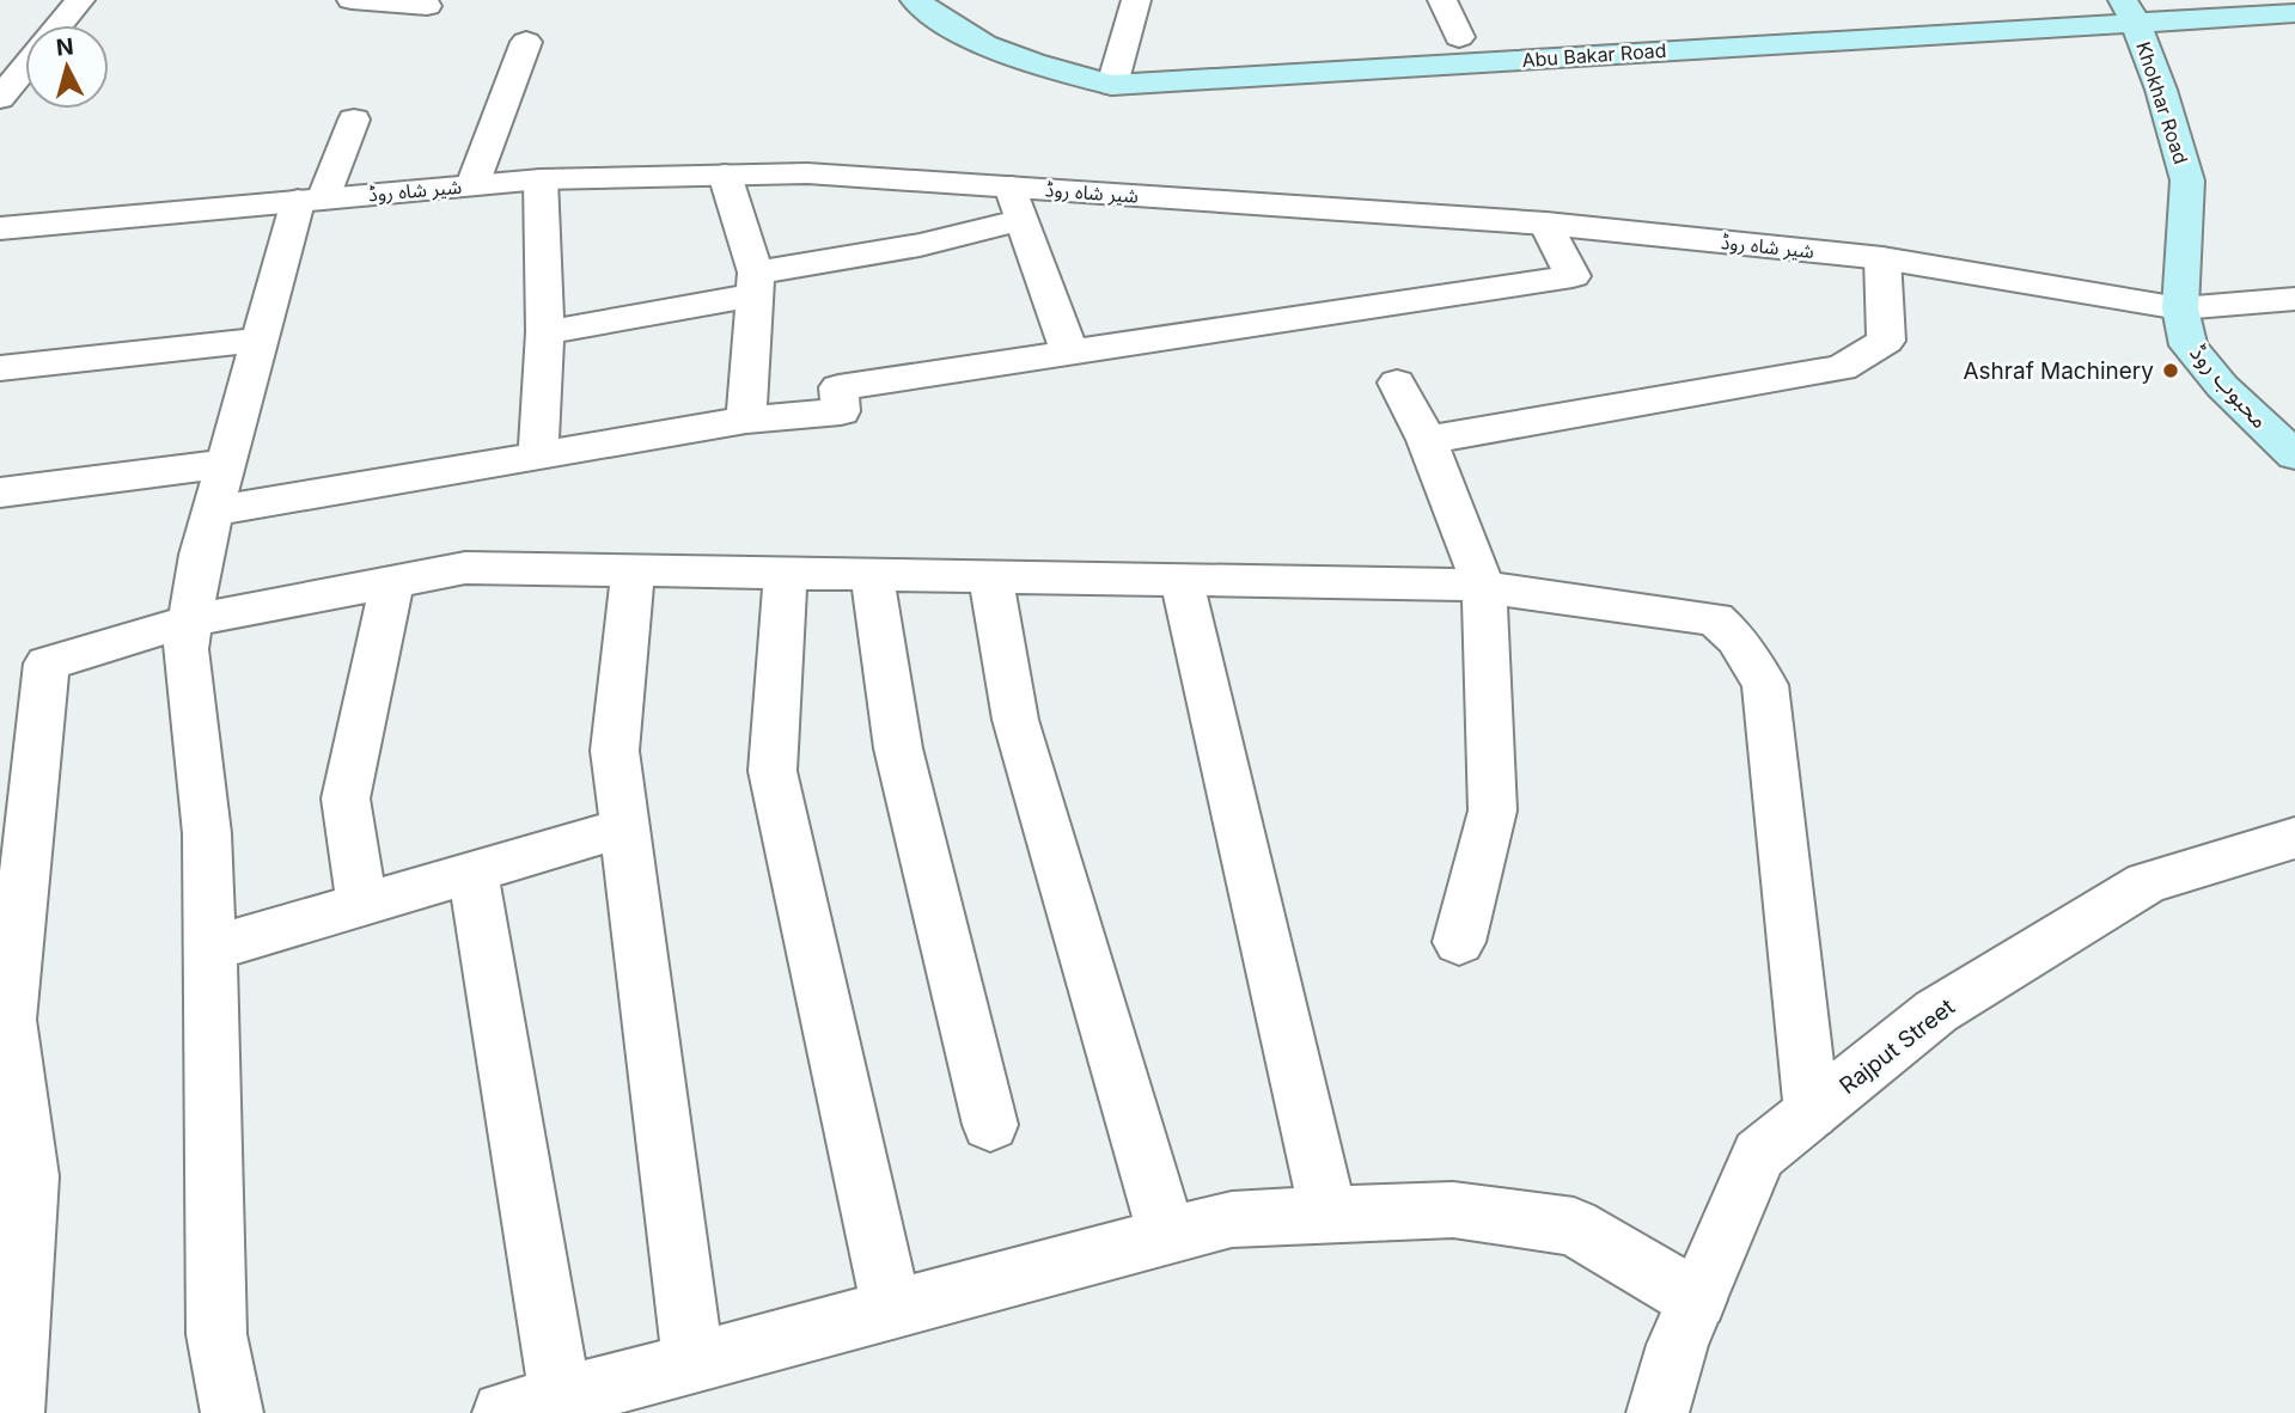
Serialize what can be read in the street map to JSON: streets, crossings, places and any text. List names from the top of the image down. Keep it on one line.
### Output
{"streets":{"main road":["Abu Bakar Road","Khokhar Road","محبوب روڈ"],"street":["شیر شاہ روڈ","Rajput Street"]},"crossings":[["Abu Bakar Road","Khokhar Road"],["Khokhar Road","شیر شاہ روڈ"],["Khokhar Road","محبوب روڈ"],["شیر شاہ روڈ","محبوب روڈ"]],"places":["Ashraf Machinery"],"north":"top"}
